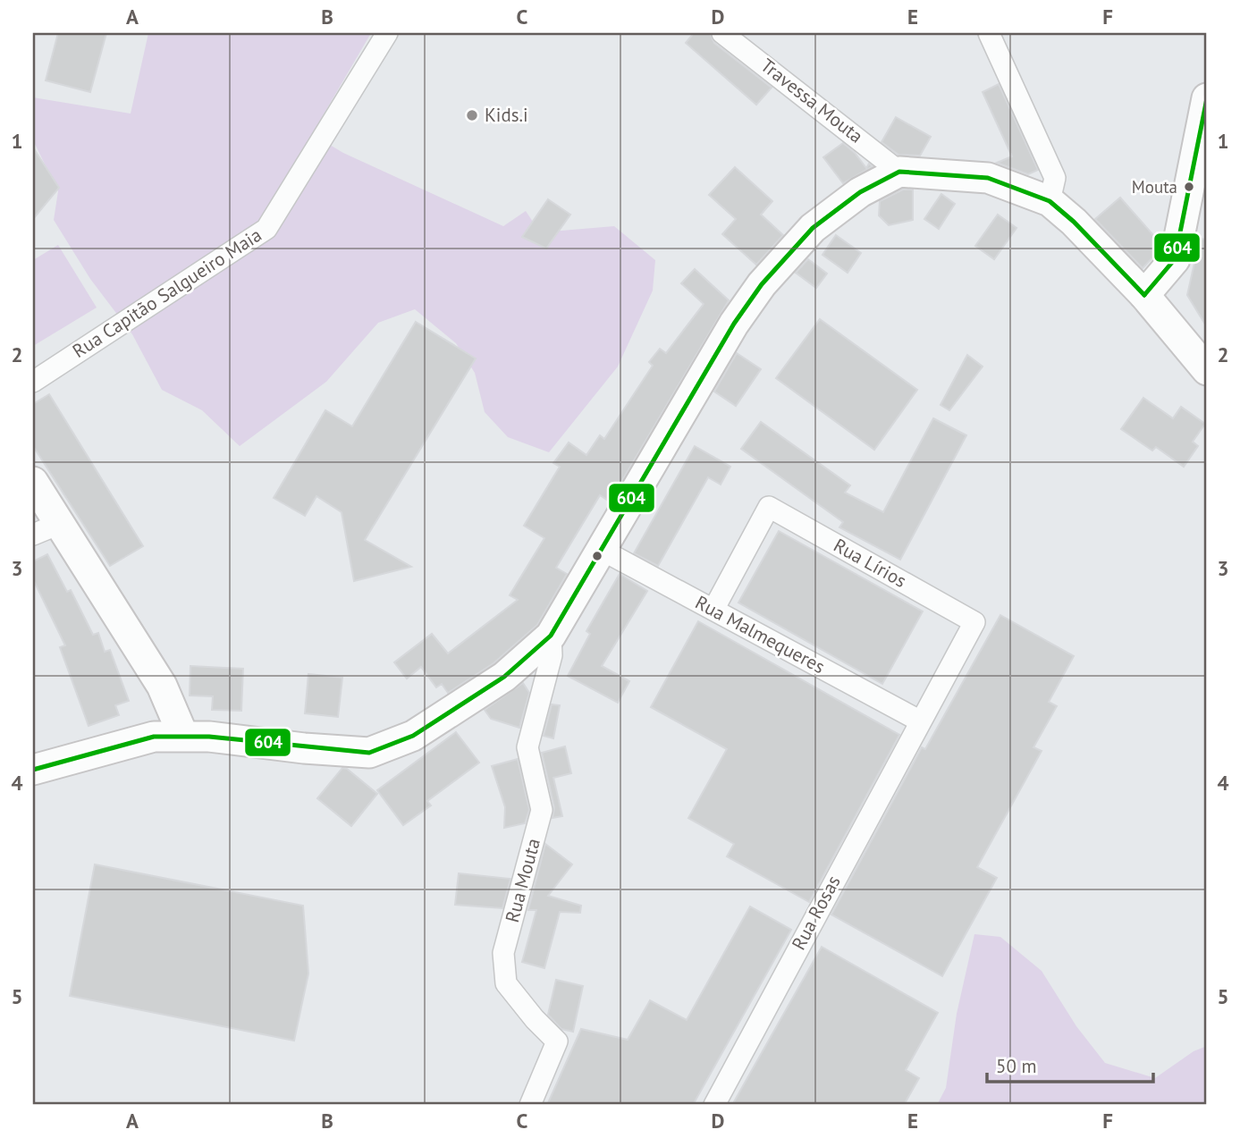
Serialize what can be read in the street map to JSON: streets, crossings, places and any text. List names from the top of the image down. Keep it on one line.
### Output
{"streets":{"street":["Travessa Mouta","Rua Capitão Salgueiro Maia","Rua Lírios","Rua Malmequeres","Rua Mouta","Rua Rosas"]},"crossings":[["Rua Lírios","Rua Malmequeres"],["Rua Lírios","Rua Rosas"],["Rua Malmequeres","Rua Rosas"]],"places":["Kids.i","Mouta"],"lines":["transit line 604"],"scale_bar":"50 m","grid":{"columns":["A","B","C","D","E","F"],"rows":["1","2","3","4","5"]}}
